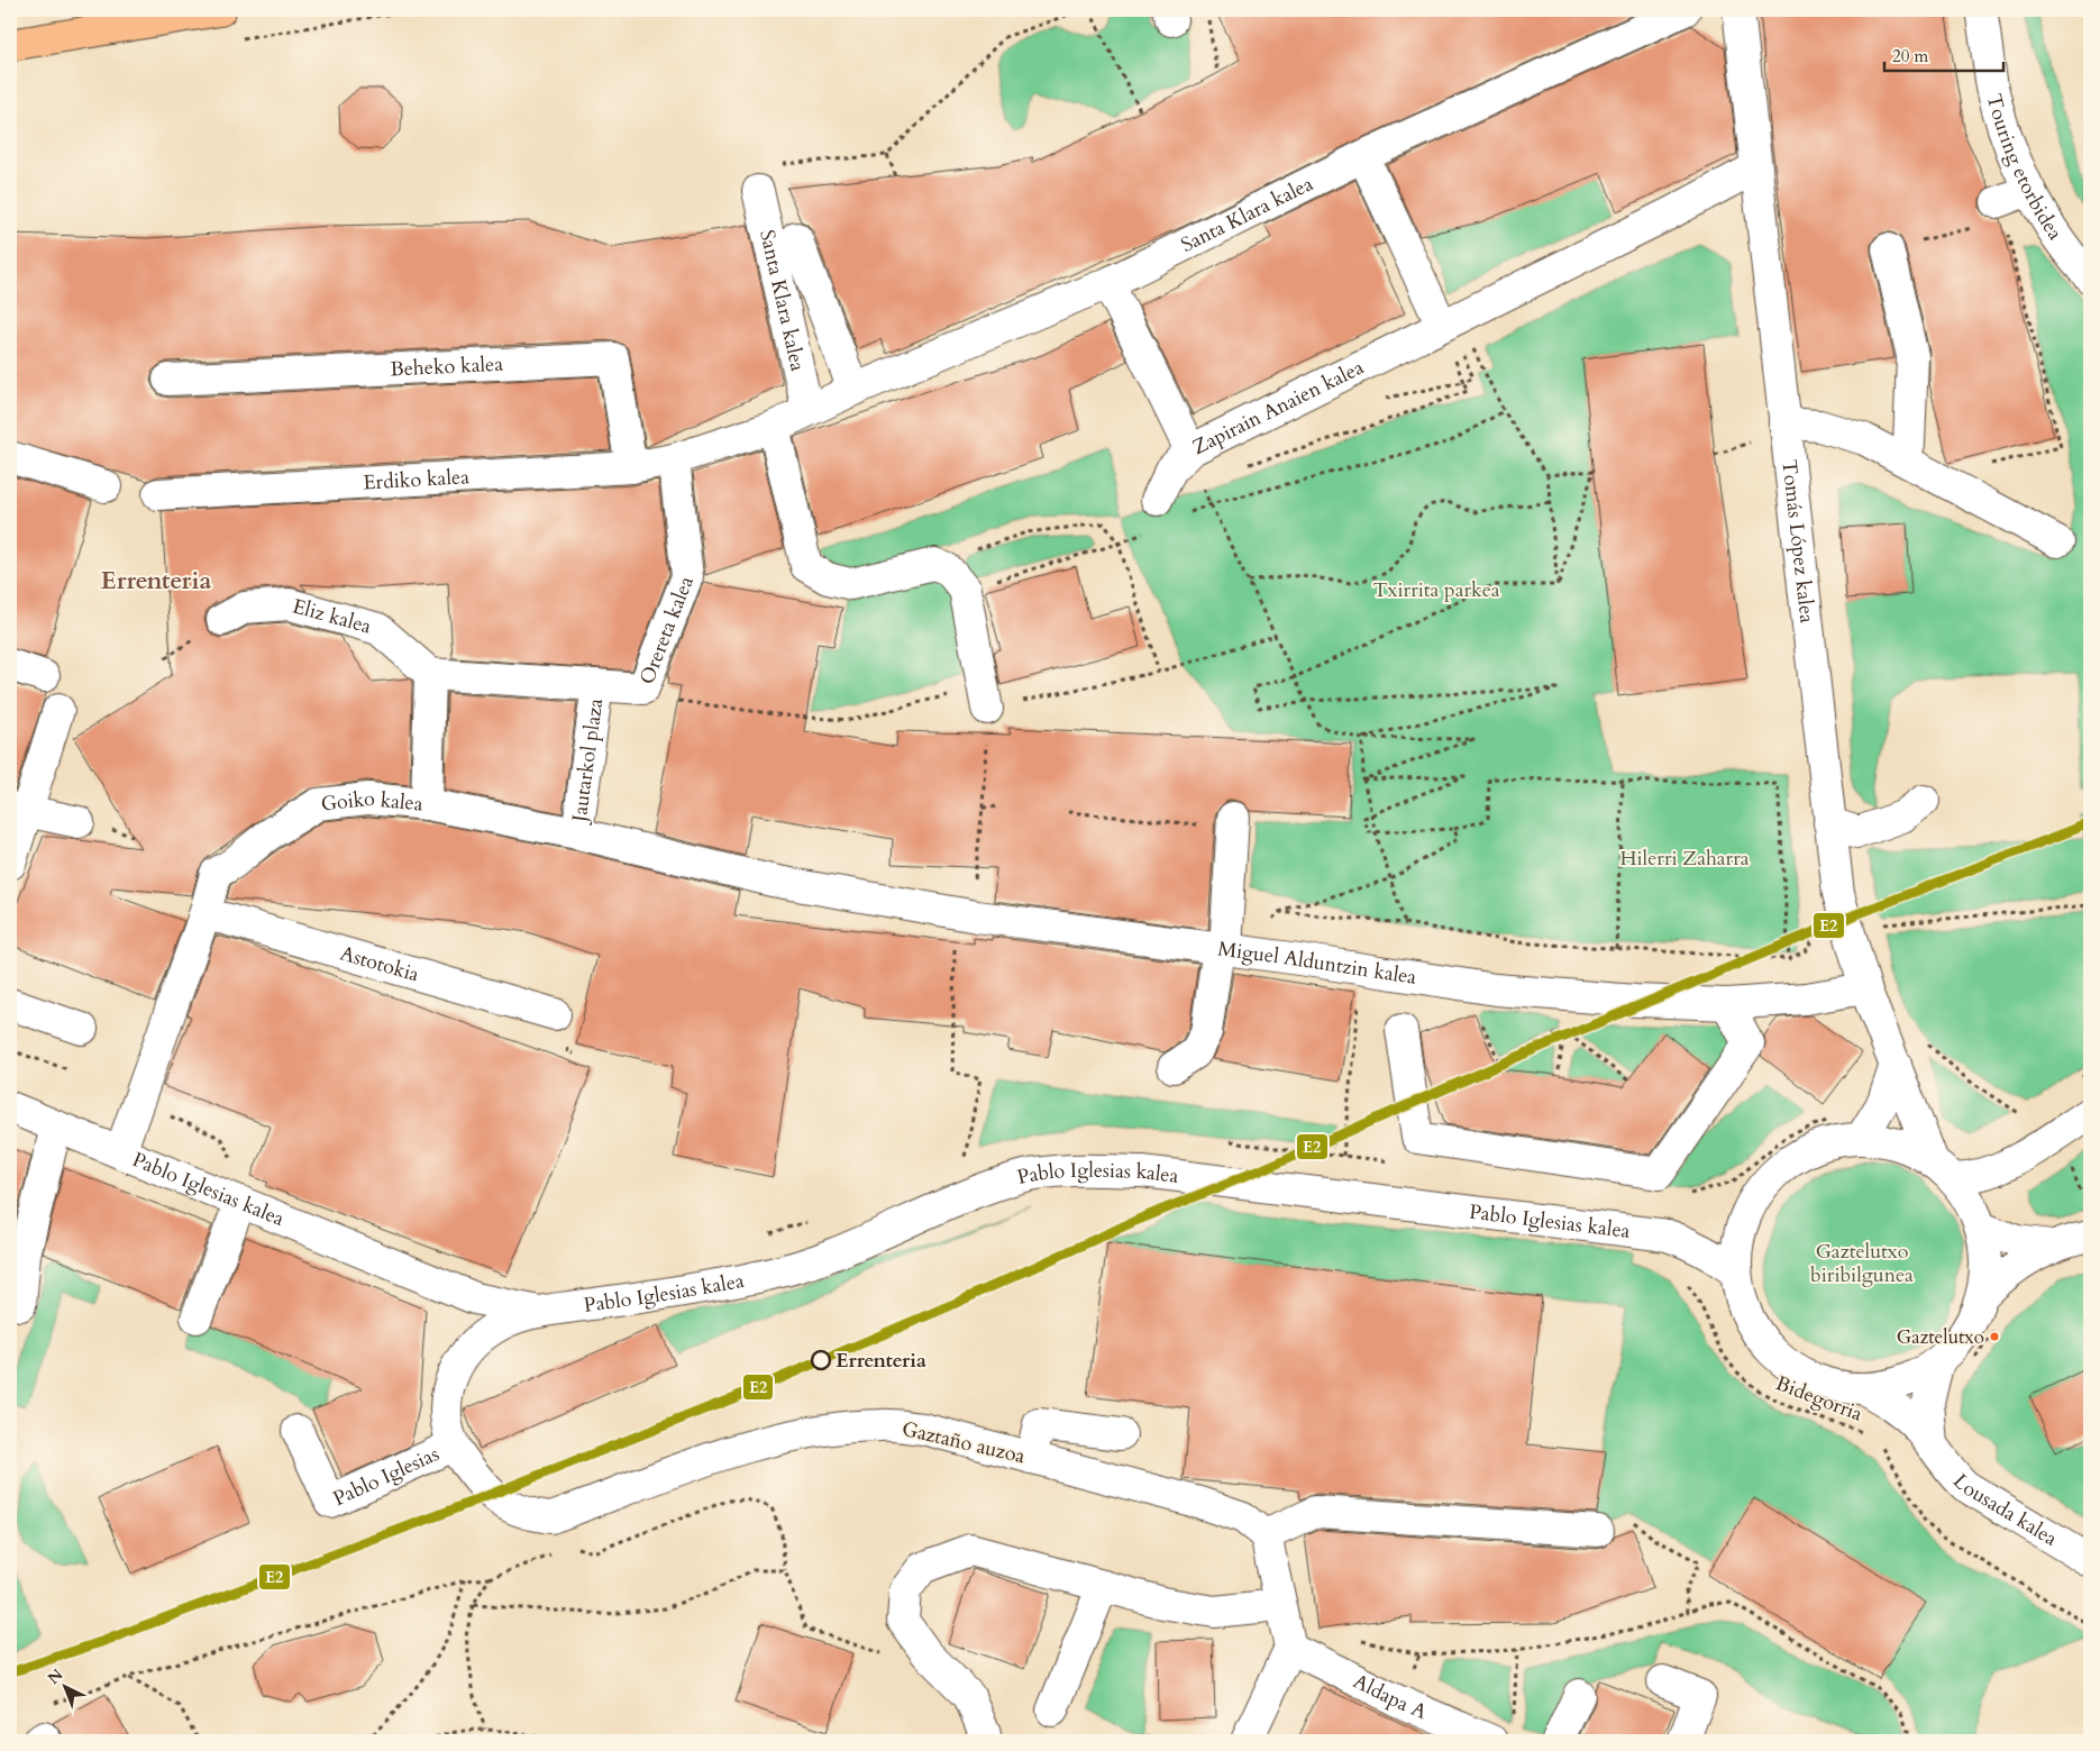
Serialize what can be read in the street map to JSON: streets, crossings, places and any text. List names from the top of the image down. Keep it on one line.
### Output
{"streets":{"street":["Touring etorbidea","Santa Klara kalea","Beheko kalea","Zapirain Anaien kalea","Erdiko kalea","Tomás López kalea","Eliz kalea","Orereta kalea","Jautarkol plaza","Goiko kalea","Miguel Alduntzin kalea","Astotokia","Pablo Iglesias kalea","Gaztaño auzoa","Pablo Iglesias","Lousada kalea","Aldapa A"],"path":["Bidegorria"]},"crossings":[["Santa Klara kalea","Zapirain Anaien kalea"],["Santa Klara kalea","Erdiko kalea"],["Santa Klara kalea","Orereta kalea"],["Beheko kalea","Erdiko kalea"],["Zapirain Anaien kalea","Tomás López kalea"],["Erdiko kalea","Orereta kalea"],["Tomás López kalea","Miguel Alduntzin kalea"],["Orereta kalea","Jautarkol plaza"],["Jautarkol plaza","Goiko kalea"],["Goiko kalea","Miguel Alduntzin kalea"],["Goiko kalea","Astotokia"],["Goiko kalea","Pablo Iglesias kalea"],["Pablo Iglesias kalea","Gaztaño auzoa"],["Pablo Iglesias kalea","Pablo Iglesias"],["Gaztaño auzoa","Pablo Iglesias"]],"districts":["Errenteria"],"parks":["Txirrita parkea","Hilerri Zaharra","Gaztelutxo biribilgunea"],"places":["Gaztelutxo","Errenteria"],"lines":["transit line E2"],"scale_bar":"20 m","north":"top left"}
